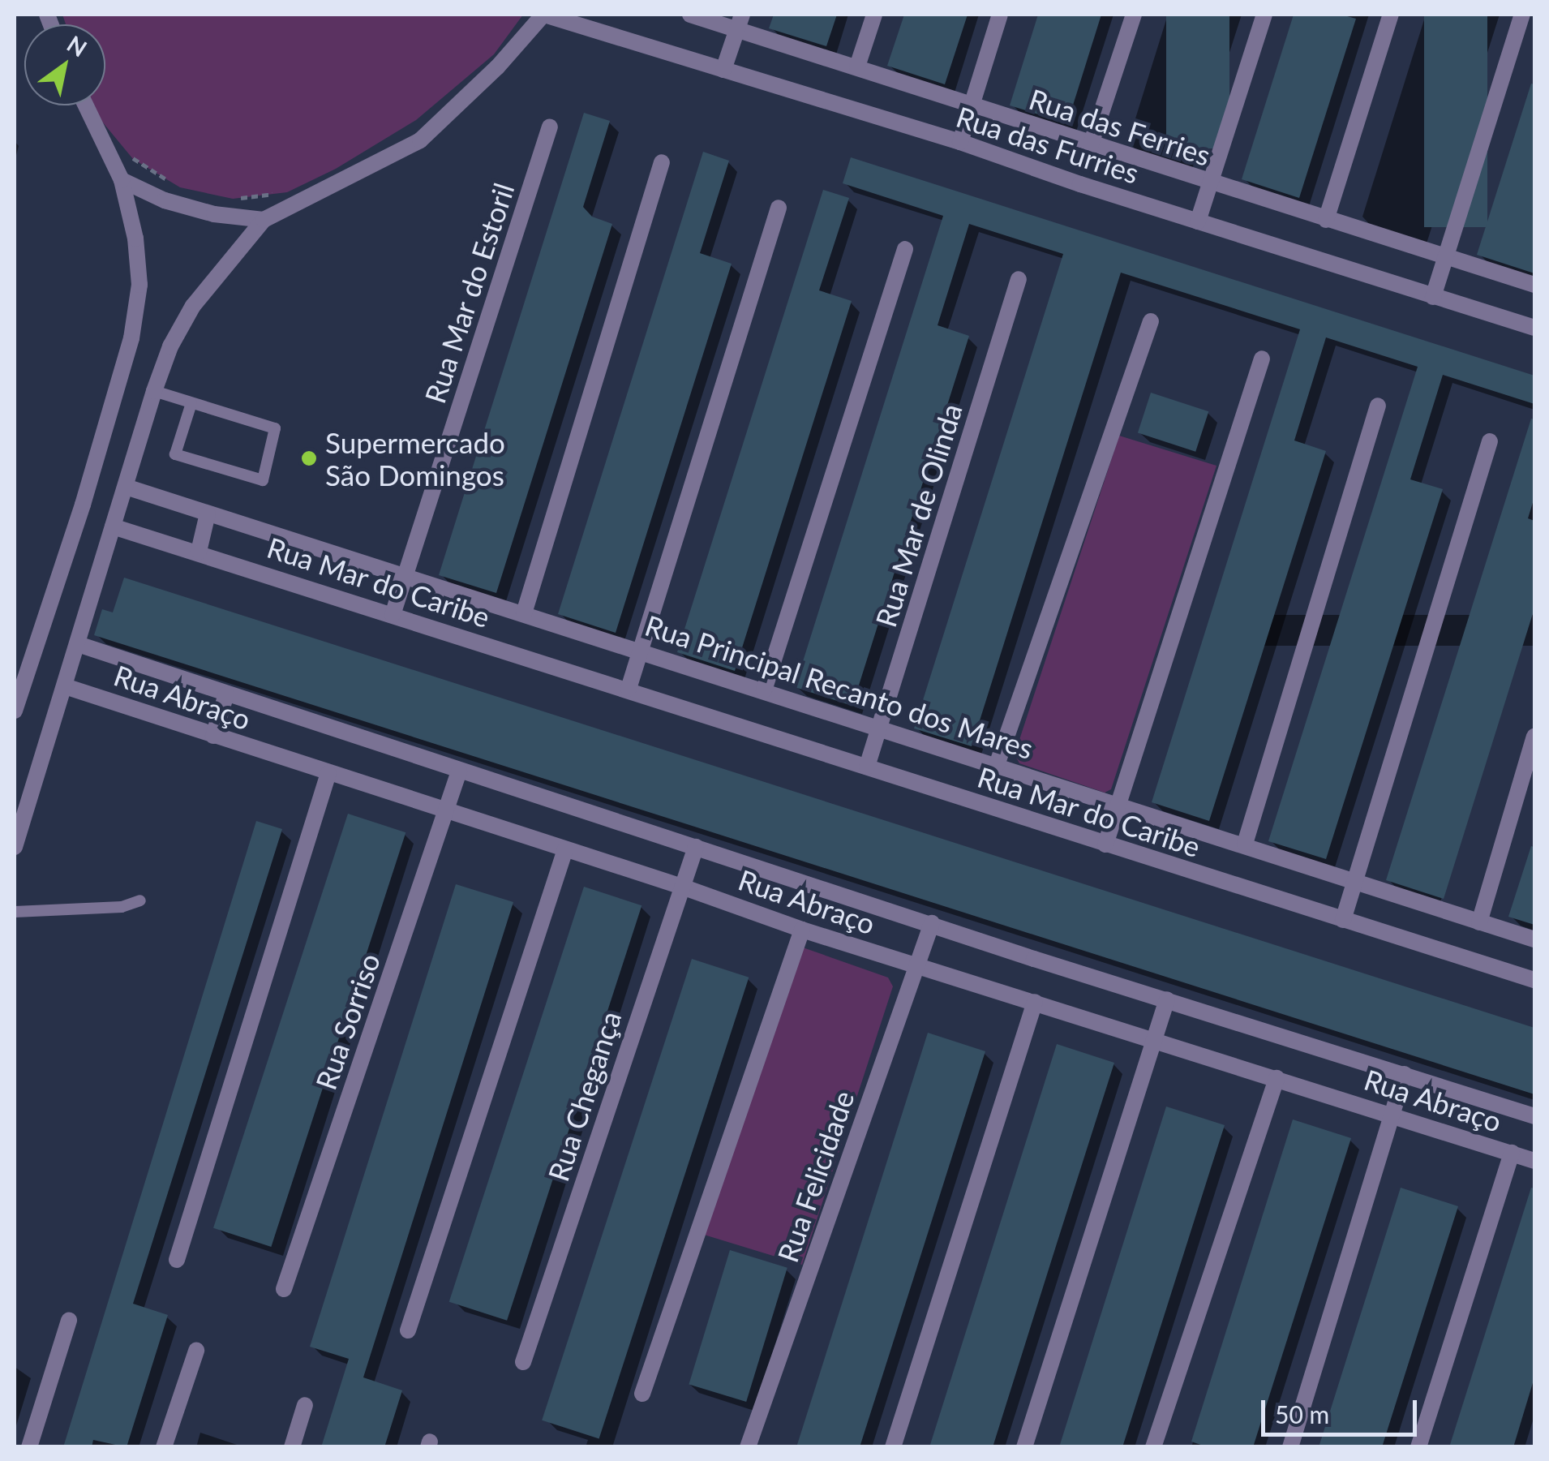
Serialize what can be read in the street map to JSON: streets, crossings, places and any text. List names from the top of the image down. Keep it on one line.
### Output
{"streets":{"street":["Rua das Ferries","Rua das Furries","Rua Mar do Estoril","Rua Mar de Olinda","Rua Mar do Caribe","Rua Principal Recanto dos Mares","Rua Abraço","Rua Sorriso","Rua Chegança","Rua Felicidade"]},"crossings":[["Rua Mar do Estoril","Rua Mar do Caribe"],["Rua Mar do Estoril","Rua Principal Recanto dos Mares"],["Rua Mar de Olinda","Rua Mar do Caribe"],["Rua Mar de Olinda","Rua Principal Recanto dos Mares"],["Rua Abraço","Rua Sorriso"],["Rua Abraço","Rua Chegança"],["Rua Abraço","Rua Felicidade"]],"places":["Supermercado São Domingos"],"scale_bar":"50 m","north":"top right"}
